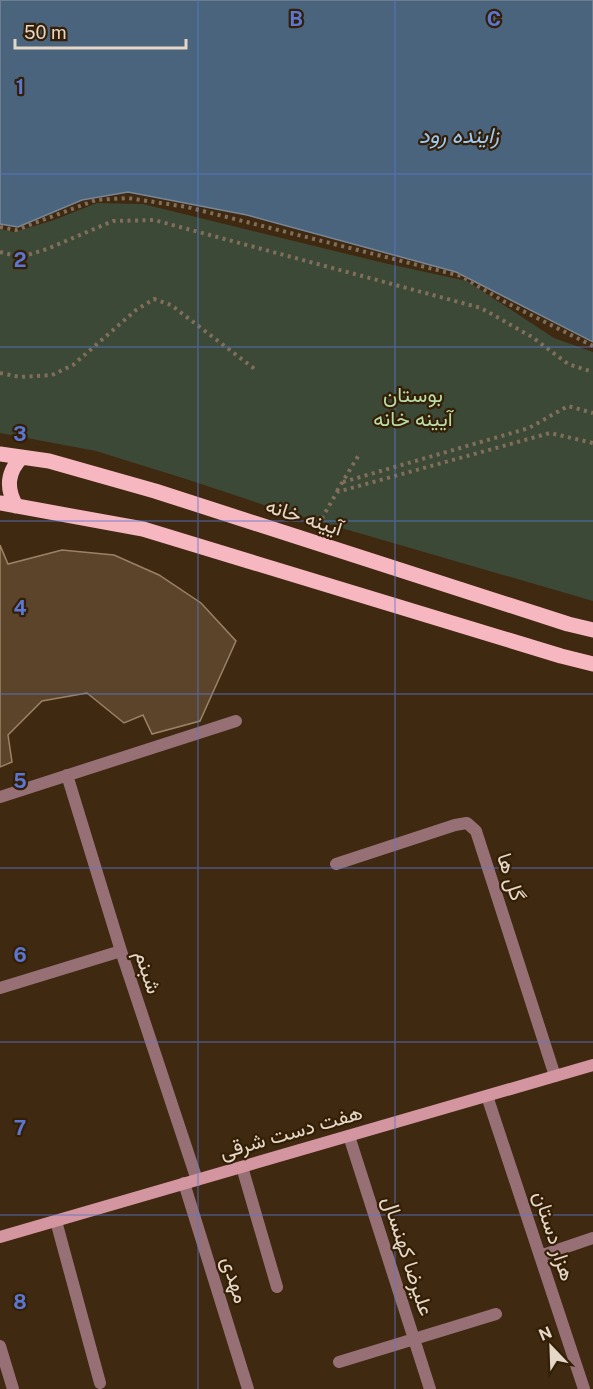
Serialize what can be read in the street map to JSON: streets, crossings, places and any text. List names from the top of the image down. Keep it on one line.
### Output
{"streets":{"main road":["آیینه خانه"],"street":["گل ها","شبنم","هفت دست شرقی","هزار دستان","علیرضا کهنسال","مهدی"]},"crossings":[["گل ها","هفت دست شرقی"],["شبنم","هفت دست شرقی"],["شبنم","مهدی"],["هفت دست شرقی","هزار دستان"],["هفت دست شرقی","علیرضا کهنسال"],["هفت دست شرقی","مهدی"]],"water":["زاینده رود"],"parks":["بوستان آیینه خانه"],"scale_bar":"50 m","north":"top left","grid":{"columns":["B","C"],"rows":["1","2","3","4","5","6","7","8"]}}
